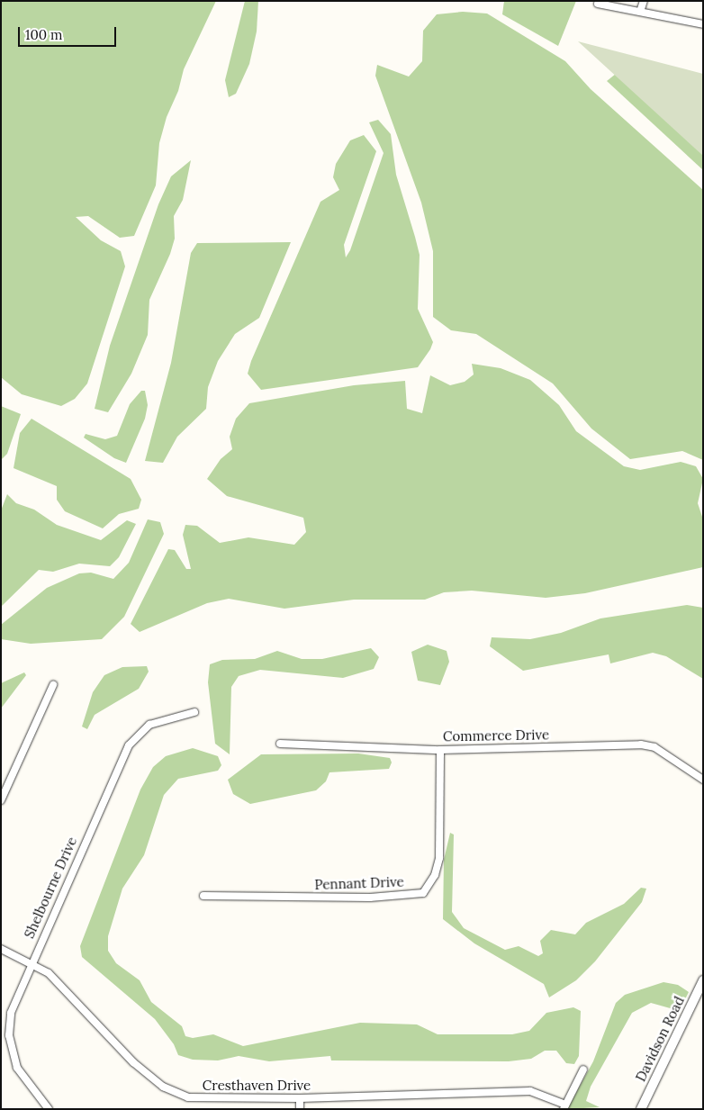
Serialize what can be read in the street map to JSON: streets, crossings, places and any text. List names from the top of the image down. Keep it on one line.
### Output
{"streets":{"street":["Commerce Drive","Pennant Drive","Shelbourne Drive","Davidson Road","Cresthaven Drive"]},"crossings":[["Commerce Drive","Pennant Drive"],["Shelbourne Drive","Cresthaven Drive"]],"scale_bar":"100 m"}
